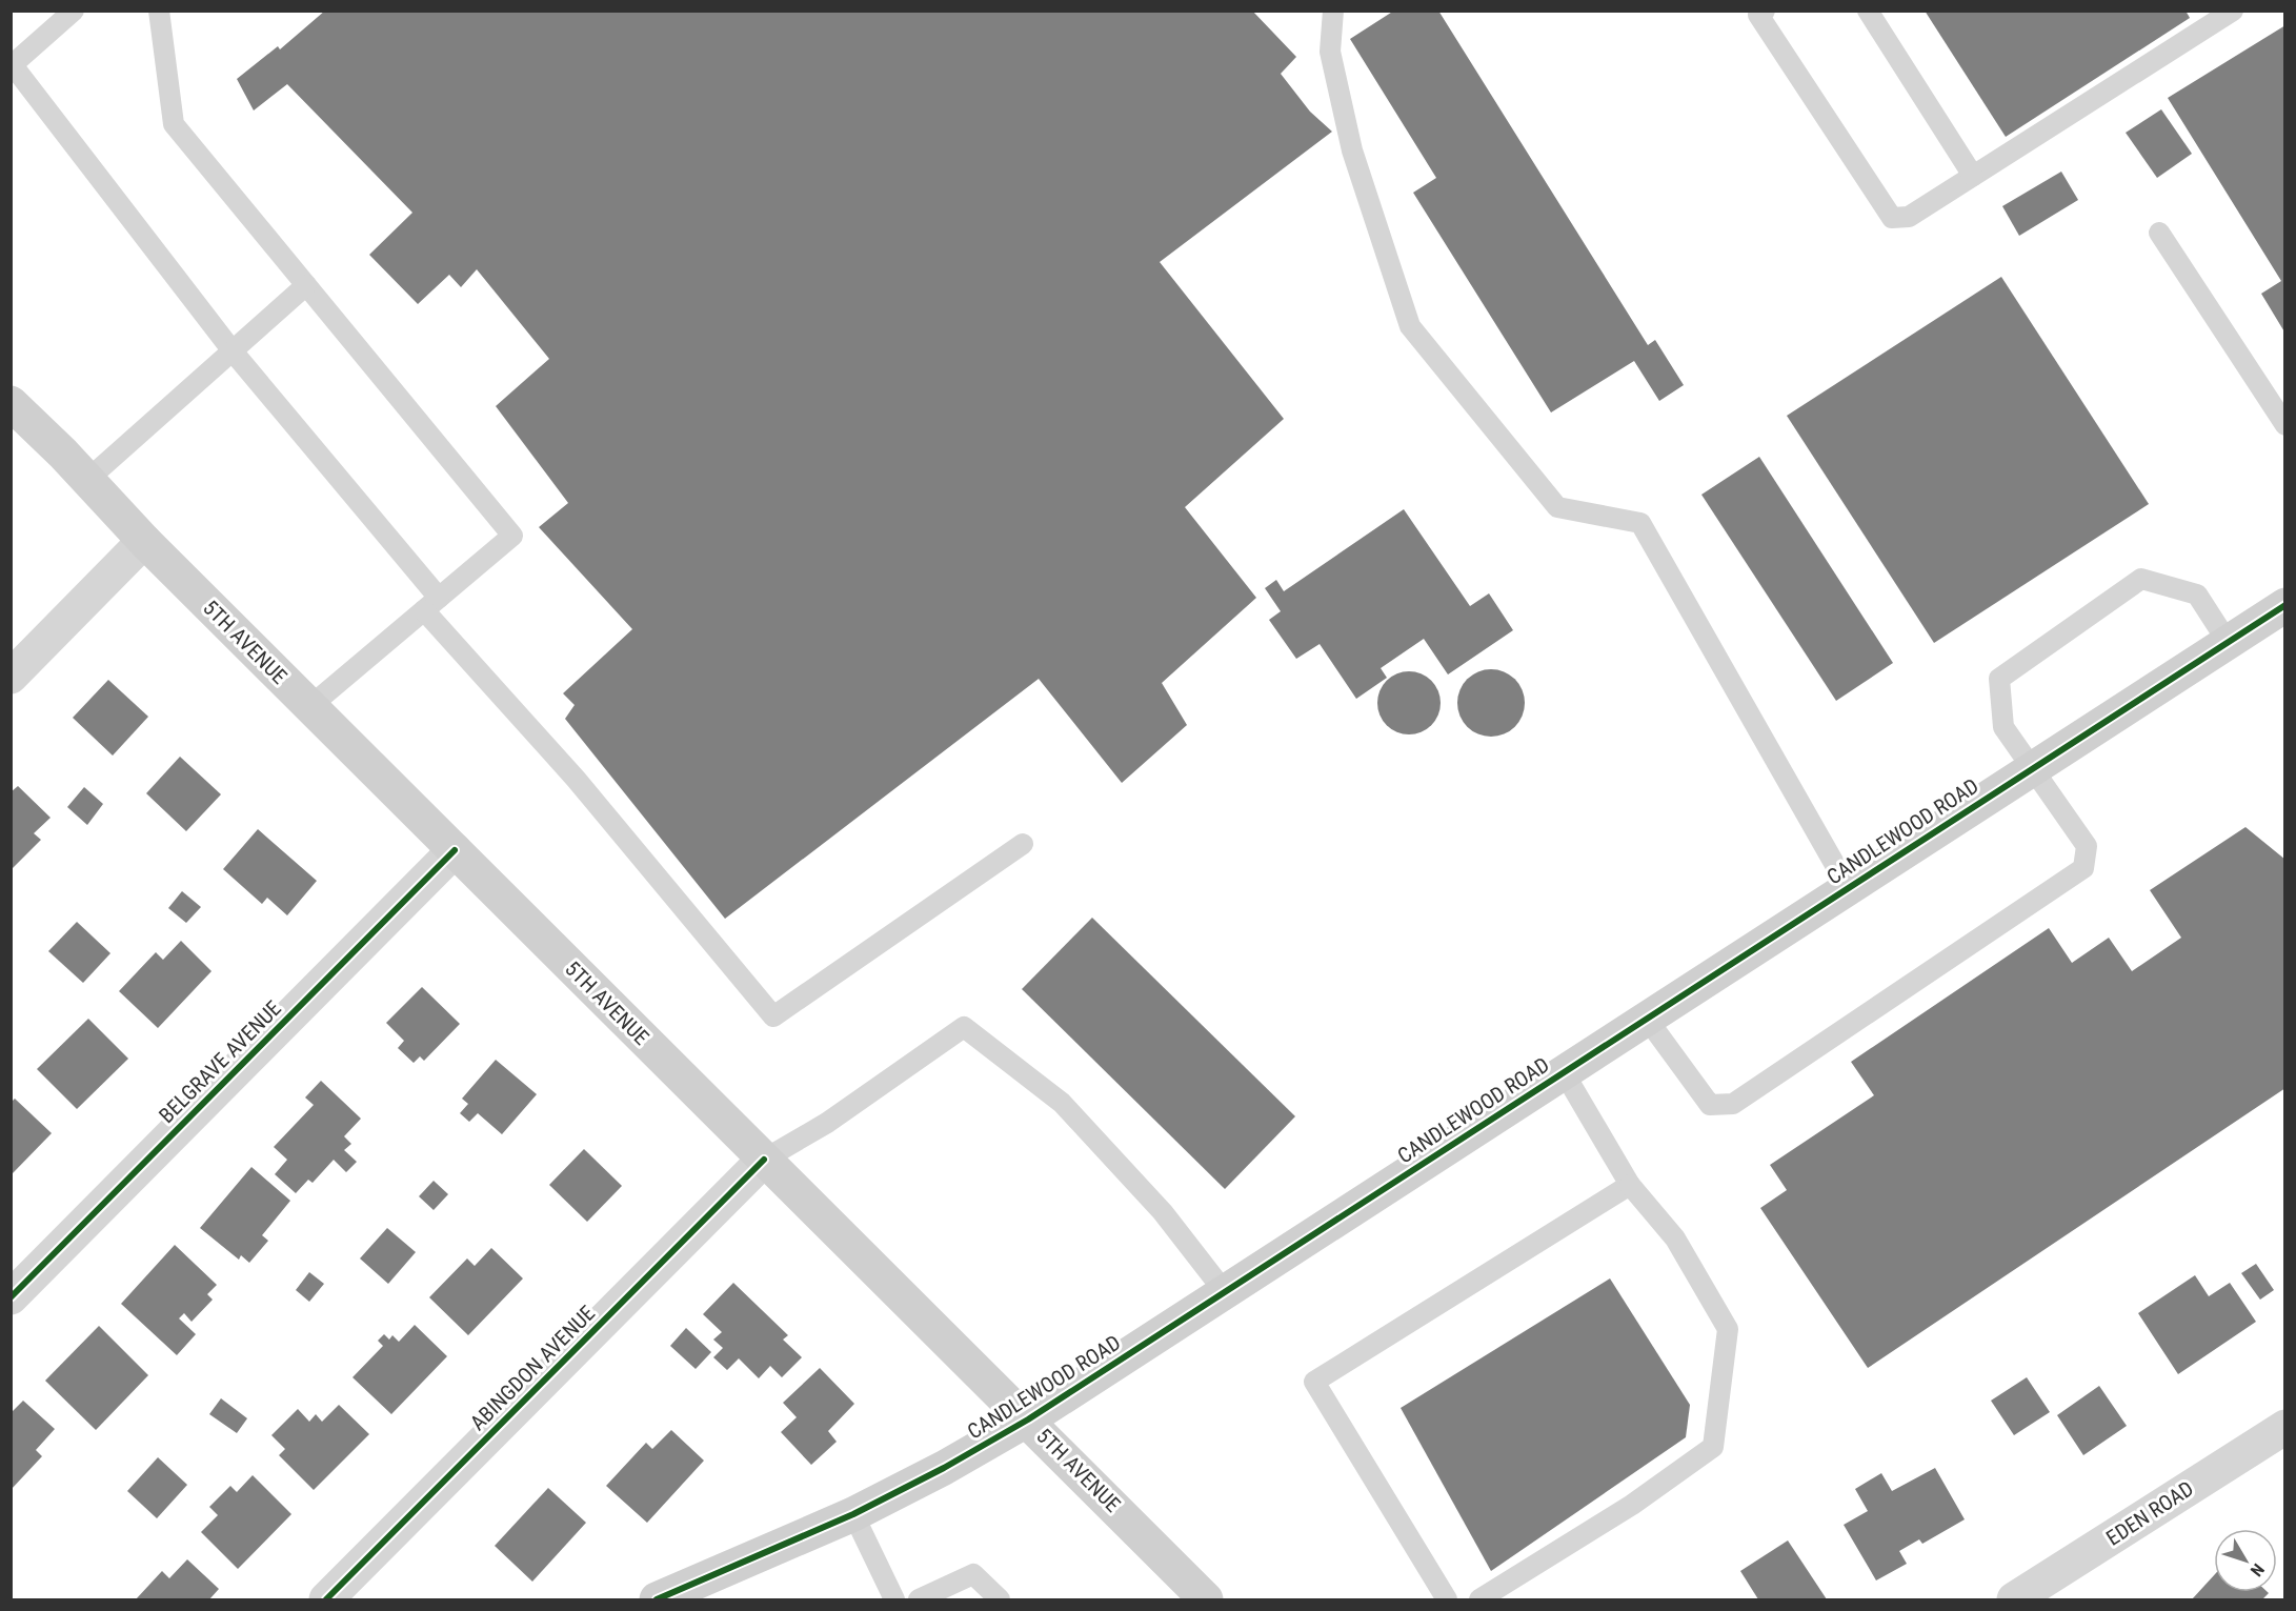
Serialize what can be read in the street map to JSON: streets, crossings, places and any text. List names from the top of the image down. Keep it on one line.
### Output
{"streets":{"street":["5TH AVENUE","CANDLEWOOD ROAD","BELGRAVE AVENUE","ABINGDON AVENUE","EDEN ROAD"]},"crossings":[["5TH AVENUE","CANDLEWOOD ROAD"],["5TH AVENUE","BELGRAVE AVENUE"],["5TH AVENUE","ABINGDON AVENUE"]],"north":"bottom right"}
